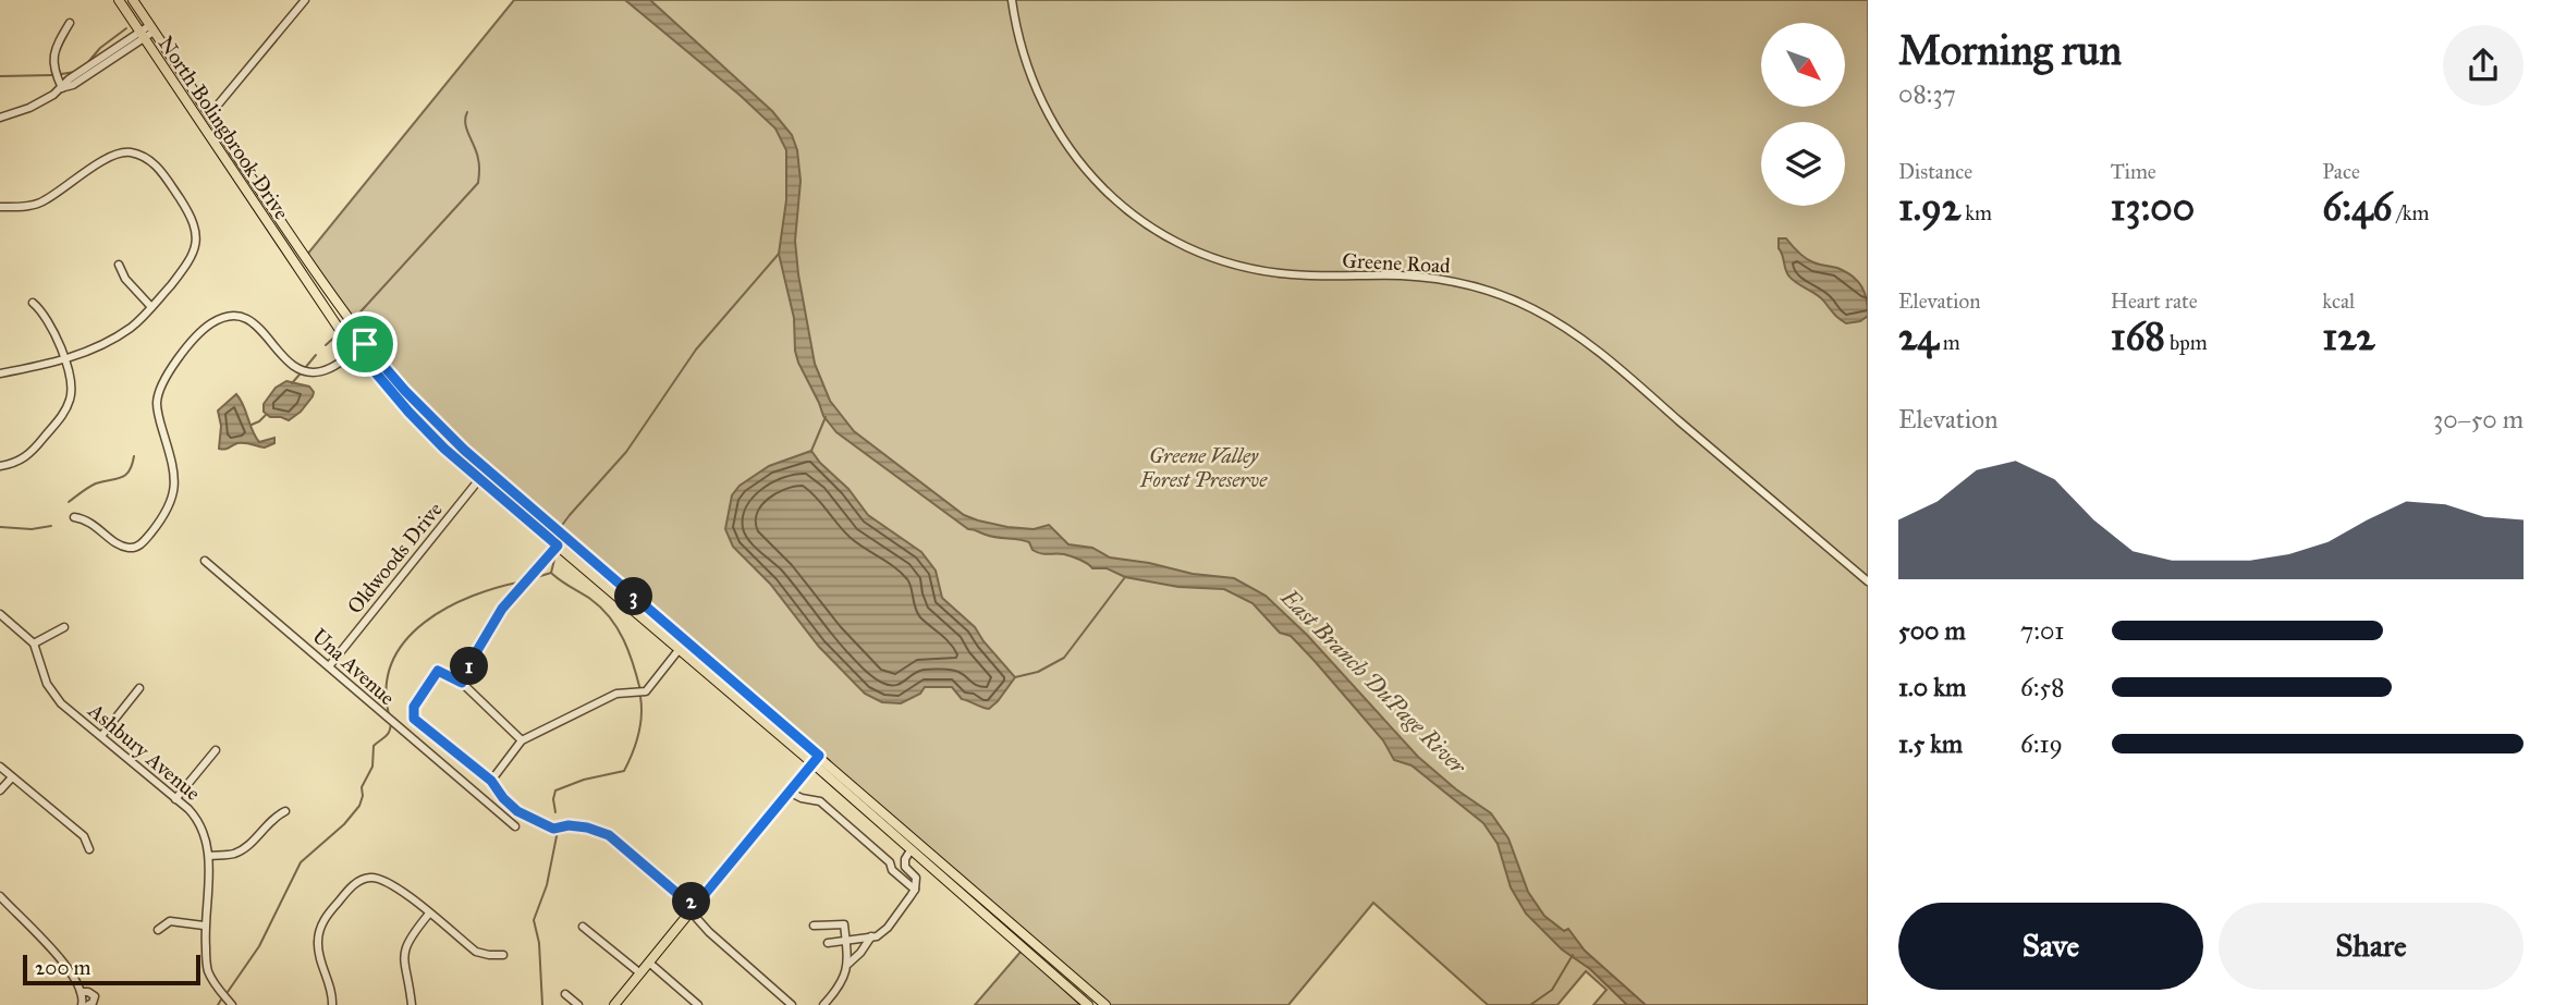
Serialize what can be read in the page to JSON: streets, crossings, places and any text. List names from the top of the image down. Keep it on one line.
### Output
{"streets":{"main road":["North Bolingbrook Drive"],"street":["Greene Road","Oldwoods Drive","Una Avenue","Ashbury Avenue"]},"crossings":[["Oldwoods Drive","Una Avenue"]],"water":["East Branch DuPage River"],"parks":["Greene Valley Forest Preserve"],"scale_bar":"200 m","north":"bottom right","page":{"heading":["Morning run","08:37"],"stats":[["Distance","1.92 km"],["Time","13:00"],["Pace","6:46 /km"],["Elevation","24 m"],["Heart rate","168 bpm"],["kcal","122"]],"chart":["Elevation","30–50 m"],"pins":["3","1","2"],"list":[{"name":"500 m","note":"7:01"},{"name":"1.0 km","note":"6:58"},{"name":"1.5 km","note":"6:19"}],"buttons":["Save","Share"],"scale":"200 m"}}
